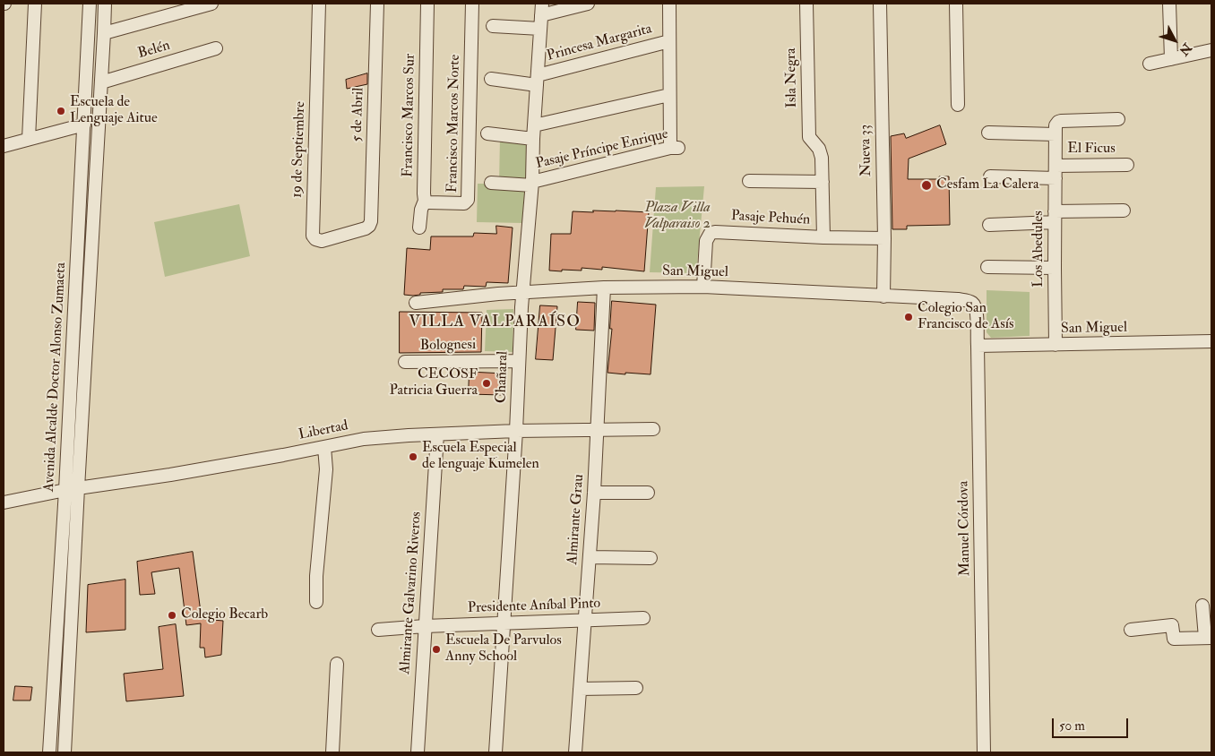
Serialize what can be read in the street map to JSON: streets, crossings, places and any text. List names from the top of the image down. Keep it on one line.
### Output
{"streets":{"street":["Princesa Margarita","Belén","Isla Negra","5 de Abril","Francisco Marcos Sur","Francisco Marcos Norte","19 de Septiembre","Pasaje Príncipe Enrique","El Ficus","Nueva 33","Pasaje Pehuén","Los Abedules","San Miguel","Bolognesi","Avenida Alcalde Doctor Alonso Zumaeta","Chañaral","Libertad","Almirante Grau","Manuel Córdova","Almirante Galvarino Riveros","Presidente Aníbal Pinto"]},"crossings":[["Princesa Margarita","Chañaral"],["Belén","Avenida Alcalde Doctor Alonso Zumaeta"],["Isla Negra","Pasaje Pehuén"],["5 de Abril","19 de Septiembre"],["Francisco Marcos Sur","Francisco Marcos Norte"],["Pasaje Príncipe Enrique","Chañaral"],["El Ficus","Los Abedules"],["Nueva 33","Pasaje Pehuén"],["Nueva 33","San Miguel"],["Pasaje Pehuén","San Miguel"],["Los Abedules","San Miguel"],["San Miguel","Chañaral"],["San Miguel","Almirante Grau"],["San Miguel","Manuel Córdova"],["Bolognesi","Chañaral"],["Avenida Alcalde Doctor Alonso Zumaeta","Libertad"],["Chañaral","Libertad"],["Chañaral","Presidente Aníbal Pinto"],["Libertad","Almirante Grau"],["Libertad","Almirante Galvarino Riveros"],["Almirante Grau","Presidente Aníbal Pinto"],["Almirante Galvarino Riveros","Presidente Aníbal Pinto"]],"districts":["VILLA VALPARAÍSO"],"parks":["Plaza Villa Valparaiso 2"],"places":["Escuela de Lenguaje Aitue","Cesfam La Calera","Colegio San Francisco de Asís","CECOSF Patricia Guerra","Escuela Especial de lenguaje Kumelen","Colegio Becarb","Escuela De Parvulos Anny School"],"scale_bar":"50 m","north":"bottom right"}
